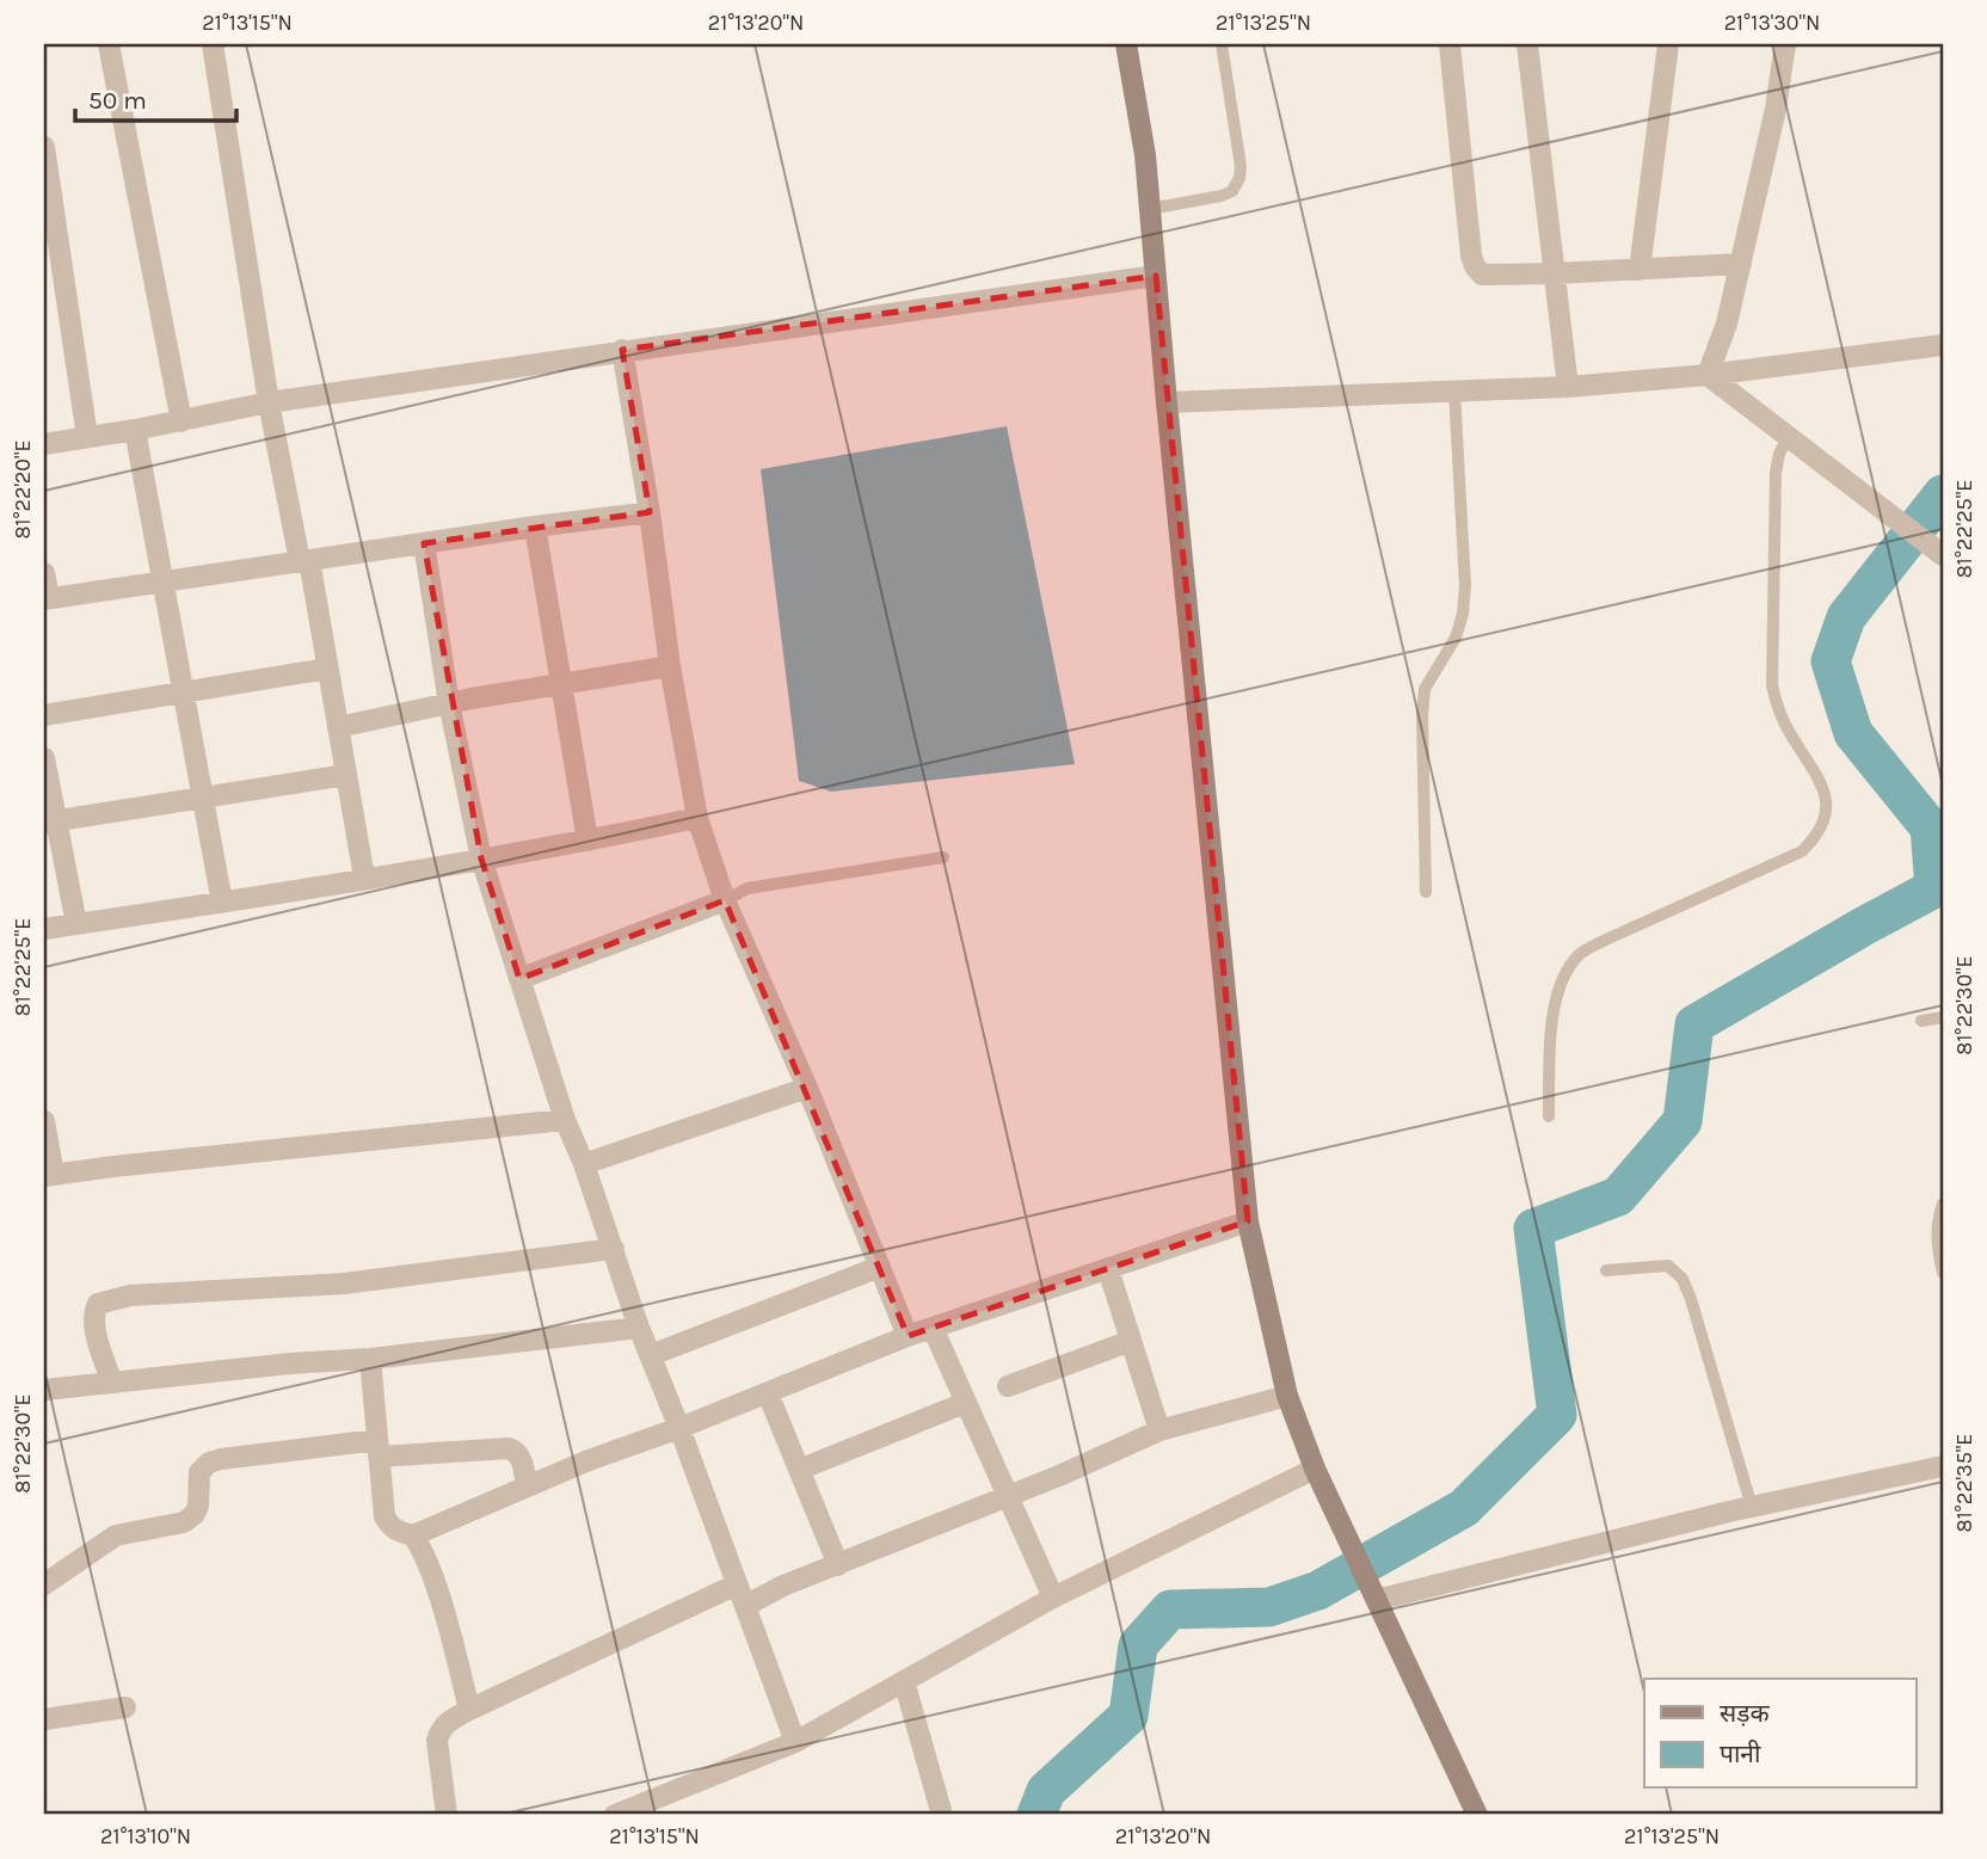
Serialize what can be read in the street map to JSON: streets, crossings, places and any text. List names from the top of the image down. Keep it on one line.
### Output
{"legend":["सड़क","पानी"],"scale_bar":"50 m","coordinates":["21°13'15\"N","21°13'20\"N","21°13'25\"N","21°13'30\"N","81°22'20\"E","81°22'25\"E","81°22'30\"E","81°22'35\"E","21°13'10\"N"]}
